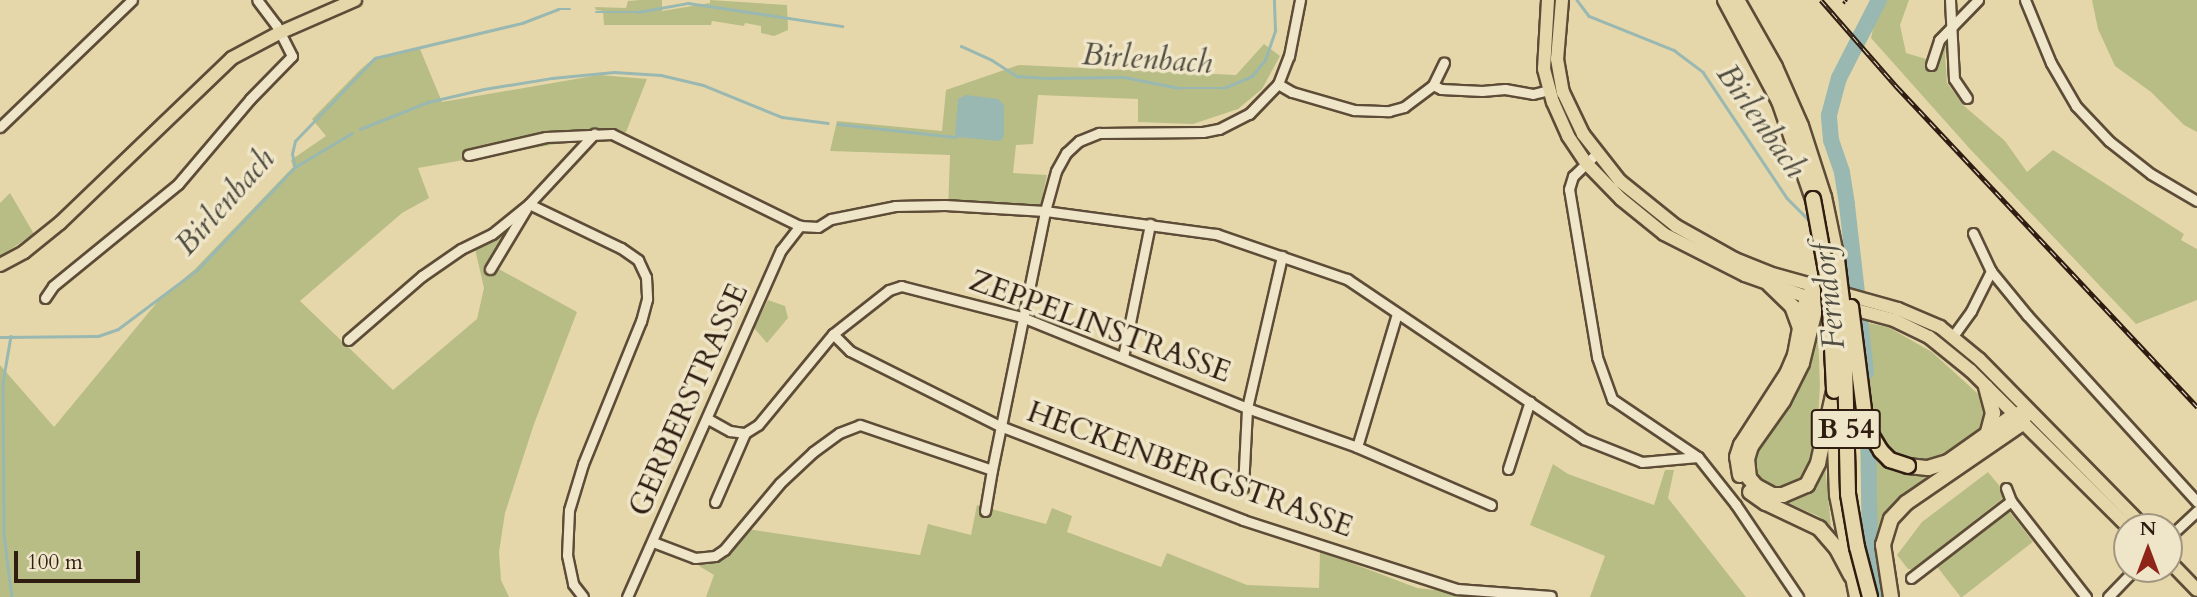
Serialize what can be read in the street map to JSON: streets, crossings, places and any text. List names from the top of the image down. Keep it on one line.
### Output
{"streets":{"highway":["B 54"],"street":["ZEPPELINSTRASSE","GERBERSTRASSE","HECKENBERGSTRASSE"]},"crossings":[["ZEPPELINSTRASSE","HECKENBERGSTRASSE"]],"water":["Birlenbach","Ferndorf"],"scale_bar":"100 m","north":"top"}
